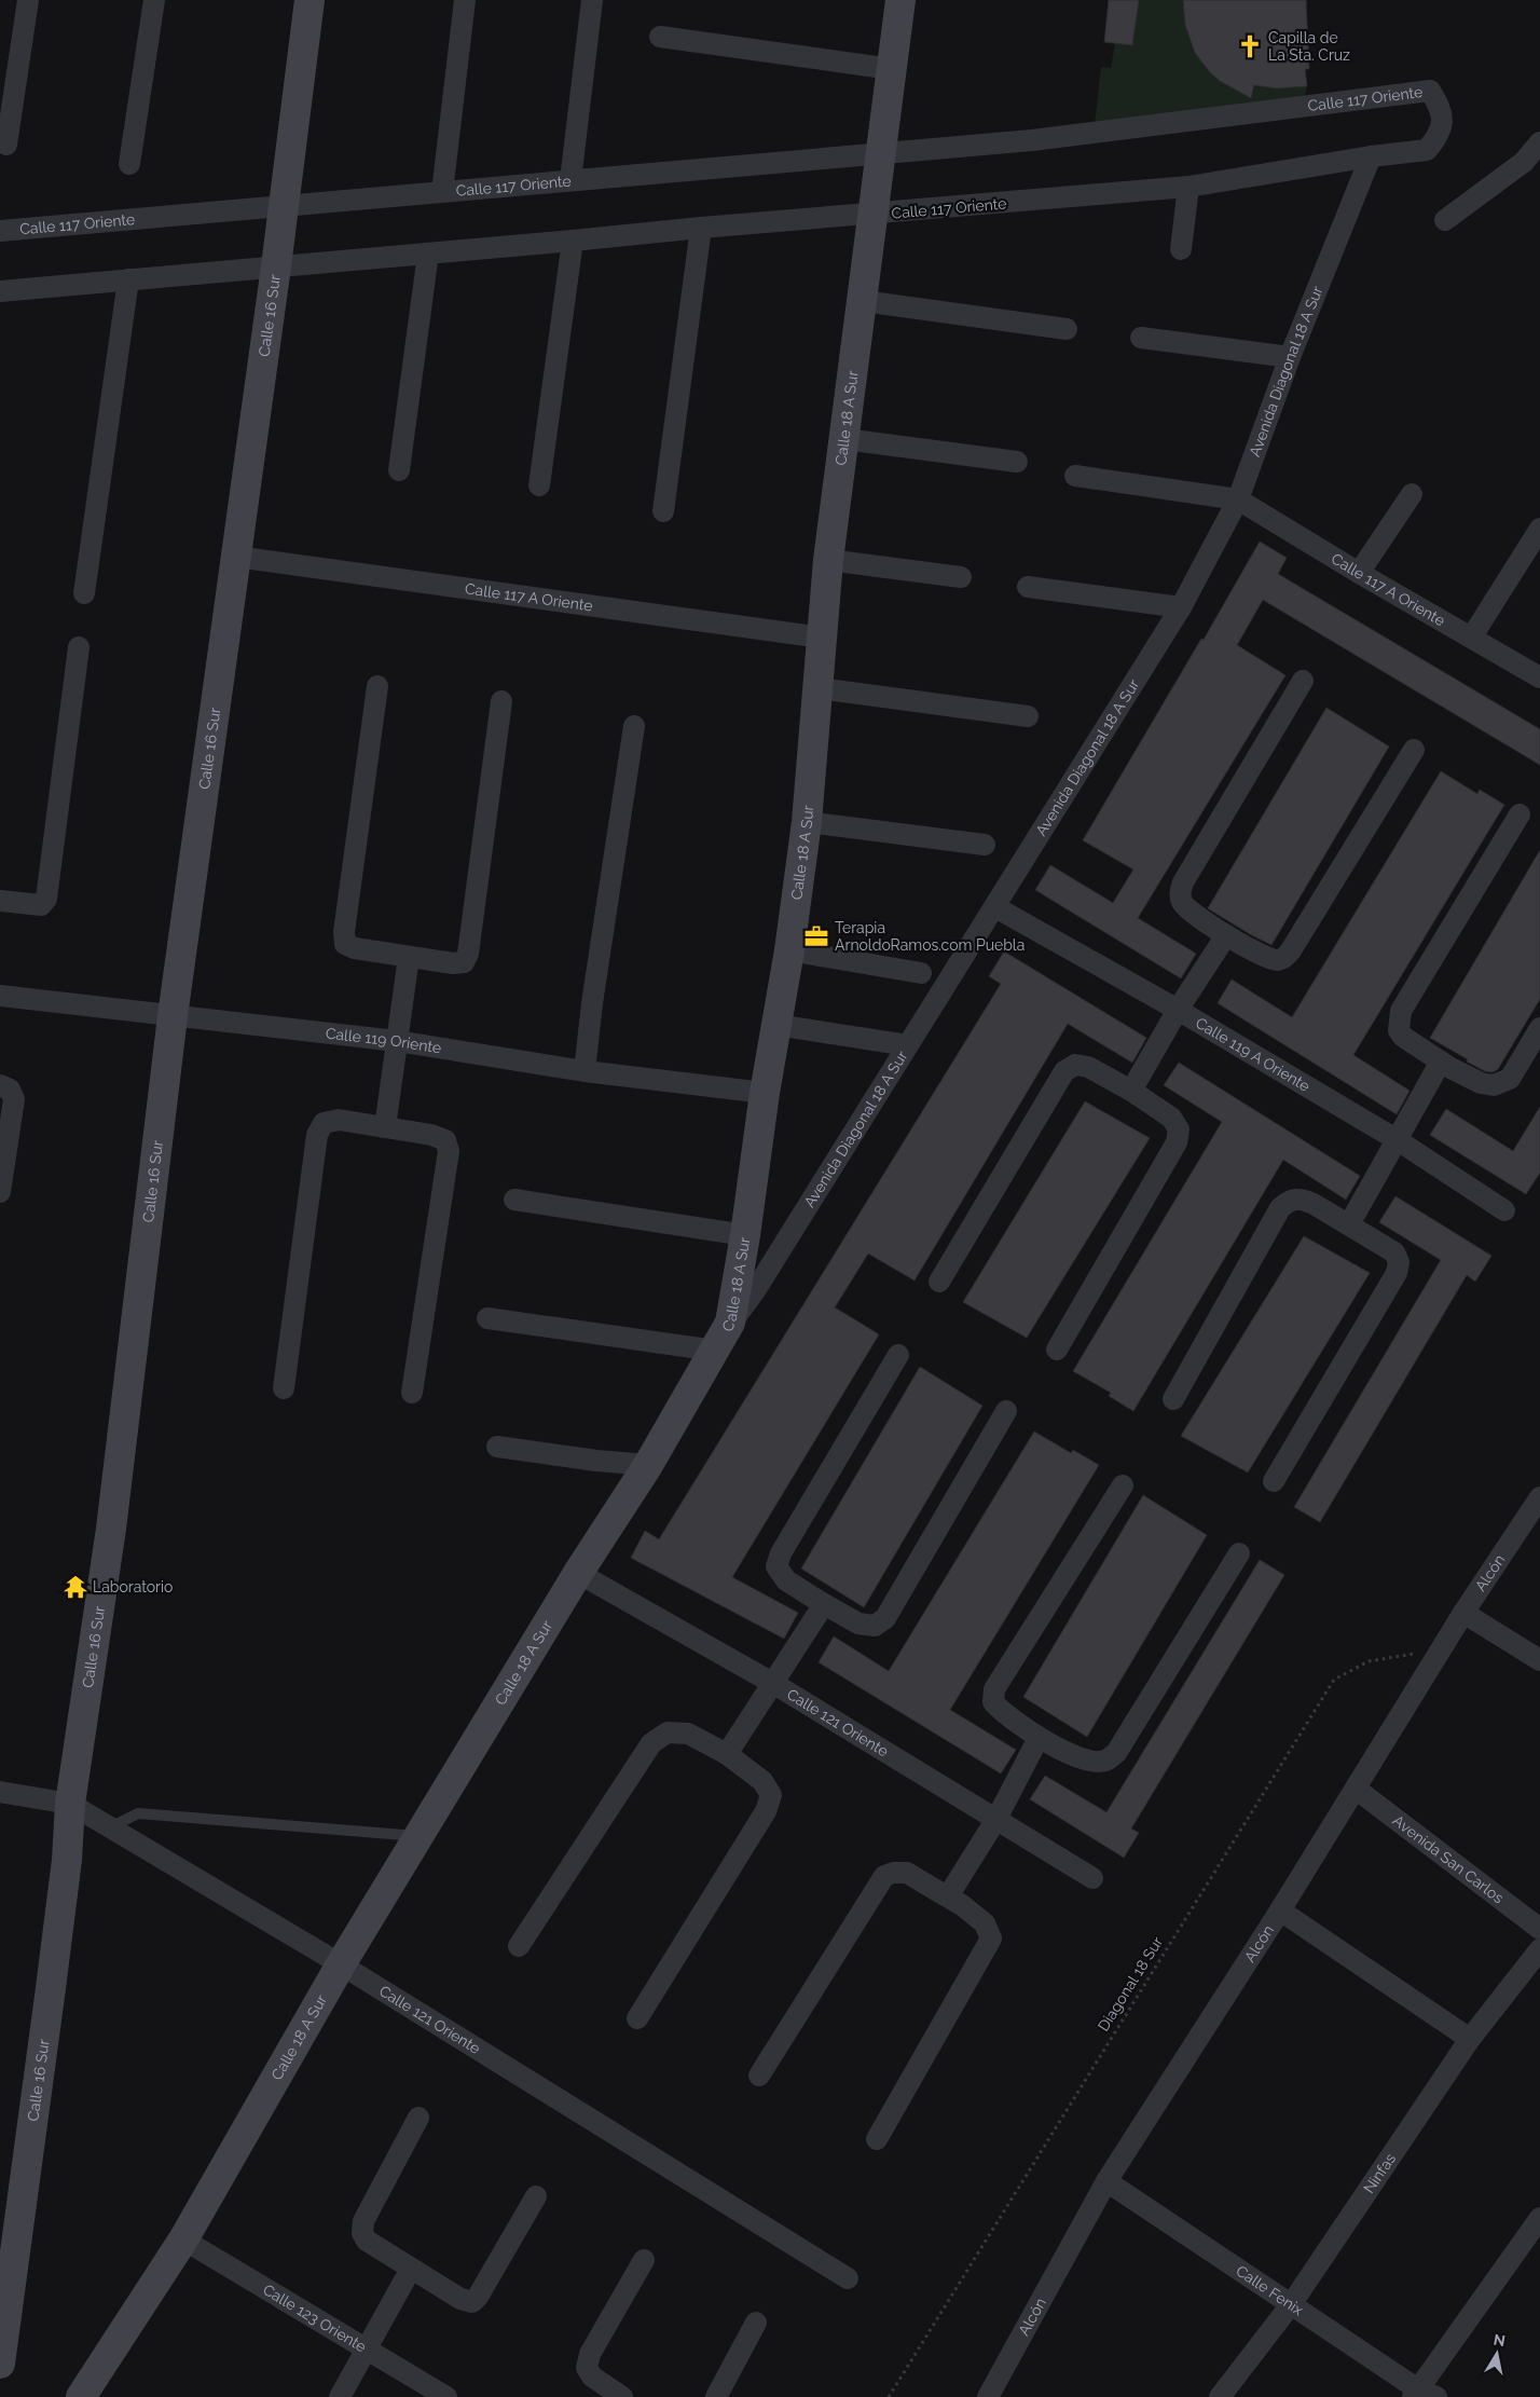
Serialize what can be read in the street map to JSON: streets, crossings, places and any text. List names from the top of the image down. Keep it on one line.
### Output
{"streets":{"street":["Calle 117 Oriente","Calle 16 Sur","Avenida Diagonal 18 A Sur","Calle 18 A Sur","Calle 117 A Oriente","Calle 119 Oriente","Calle 119 A Oriente","Alcón","Calle 121 Oriente","Avenida San Carlos","Ninfas","Calle Fenix","Calle 123 Oriente"],"path":["Diagonal 18 Sur"]},"crossings":[["Calle 117 Oriente","Calle 16 Sur"],["Calle 117 Oriente","Avenida Diagonal 18 A Sur"],["Calle 117 Oriente","Calle 18 A Sur"],["Calle 16 Sur","Calle 117 A Oriente"],["Calle 16 Sur","Calle 119 Oriente"],["Calle 16 Sur","Calle 121 Oriente"],["Avenida Diagonal 18 A Sur","Calle 18 A Sur"],["Avenida Diagonal 18 A Sur","Calle 117 A Oriente"],["Avenida Diagonal 18 A Sur","Calle 119 A Oriente"],["Calle 18 A Sur","Calle 117 A Oriente"],["Calle 18 A Sur","Calle 119 Oriente"],["Calle 18 A Sur","Calle 121 Oriente"],["Calle 18 A Sur","Calle 123 Oriente"],["Alcón","Avenida San Carlos"],["Alcón","Diagonal 18 Sur"],["Alcón","Calle Fenix"],["Ninfas","Calle Fenix"]],"places":{"church":["Capilla de La Sta. Cruz"],"office":["Terapia ArnoldoRamos.com Puebla"],"temple":["Laboratorio"]},"north":"top"}
